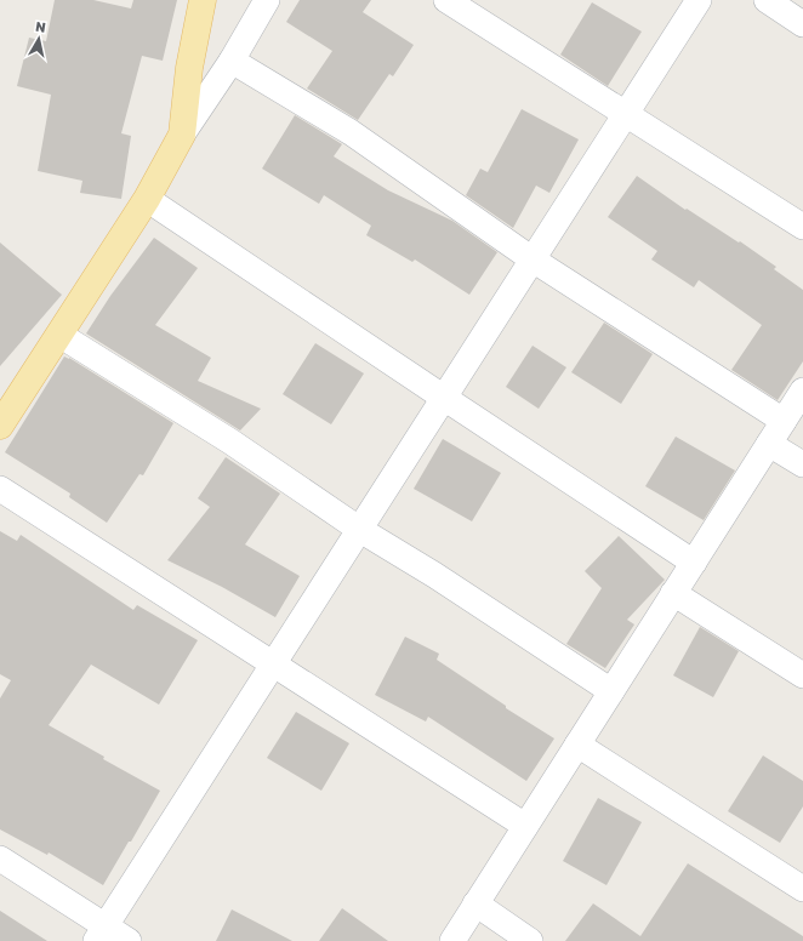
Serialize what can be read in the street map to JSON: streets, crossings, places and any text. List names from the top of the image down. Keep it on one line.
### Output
{"north":"top"}
